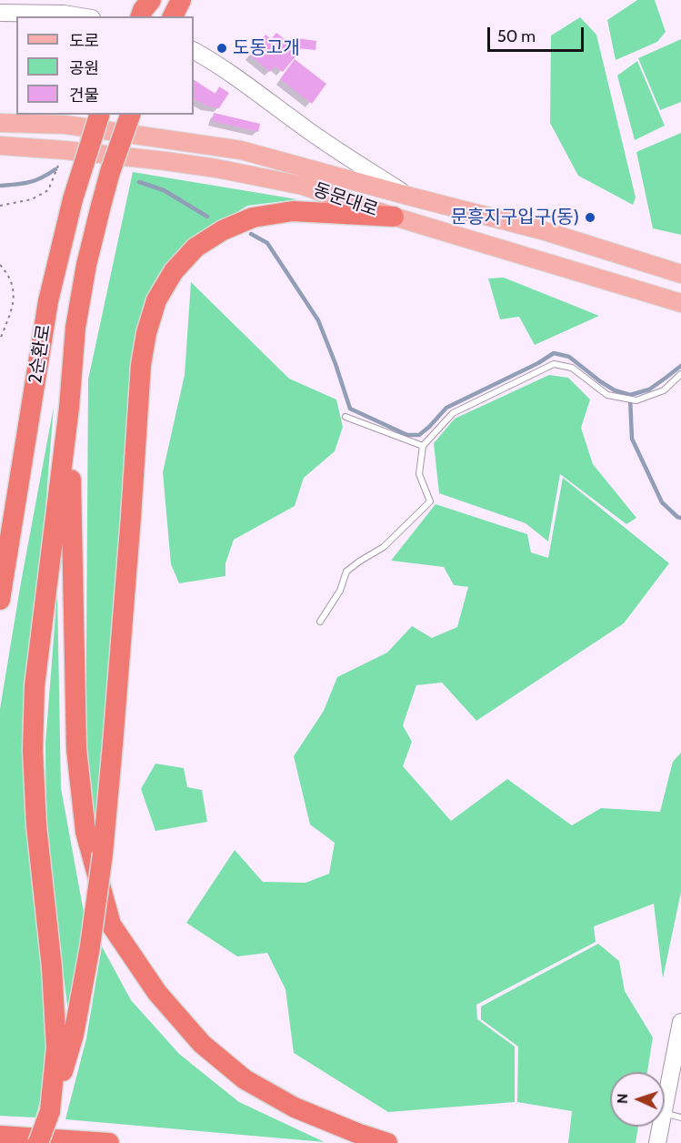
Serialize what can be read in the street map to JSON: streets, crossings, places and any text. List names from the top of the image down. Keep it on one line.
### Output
{"streets":{"highway":["2순환로"],"main road":["동문대로"]},"places":["도동고개","문흥지구입구(동)"],"legend":["도로","공원","건물"],"scale_bar":"50 m","north":"left"}
